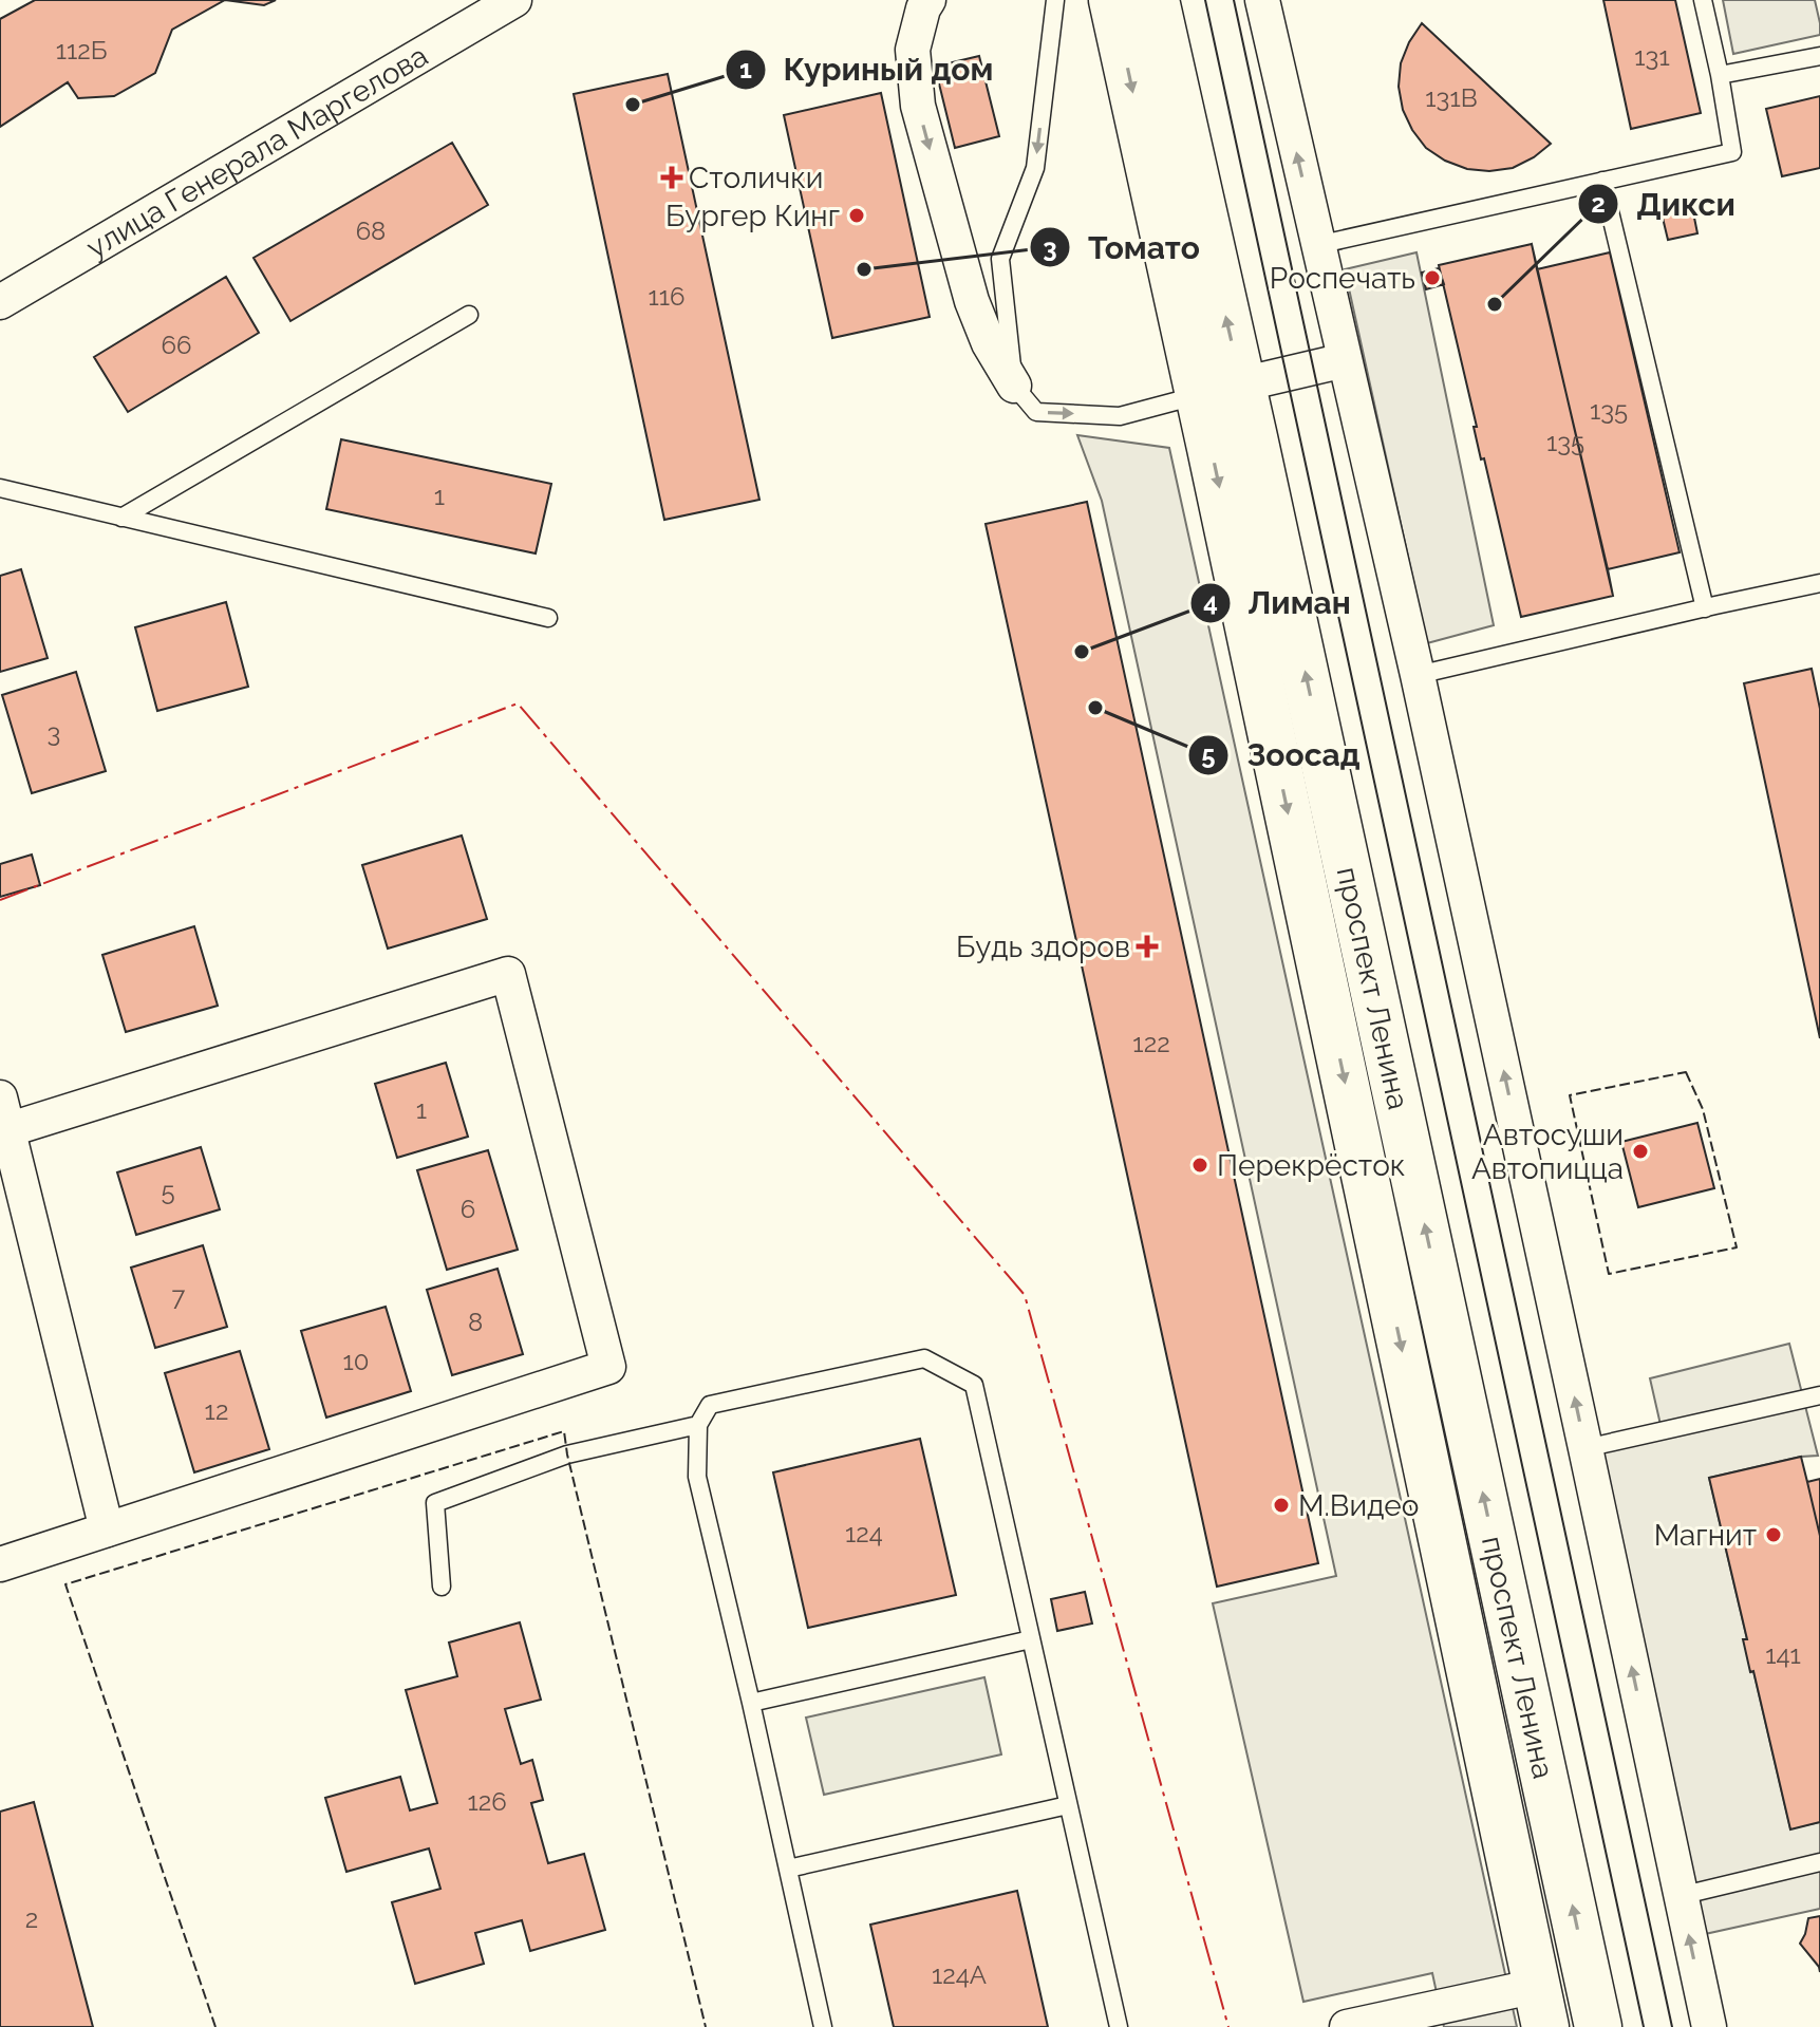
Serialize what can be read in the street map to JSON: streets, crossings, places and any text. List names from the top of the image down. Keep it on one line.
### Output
{"streets":{"main road":["проспект Ленина"],"street":["улица Генерала Маргелова"]},"places":{"other":["Куриный дом","Бургер Кинг","Томато","Роспечать","Дикси","Лиман","Зоосад","Автосуши Автопицца","Перекрёсток","М.Видео","Магнит"],"health":["Столички","Будь здоров"]},"house_numbers":["112Б","131","131В","68","116","66","135","135","1","3","122","1","5","6","7","8","10","12","124","141","126","2","124А"]}
